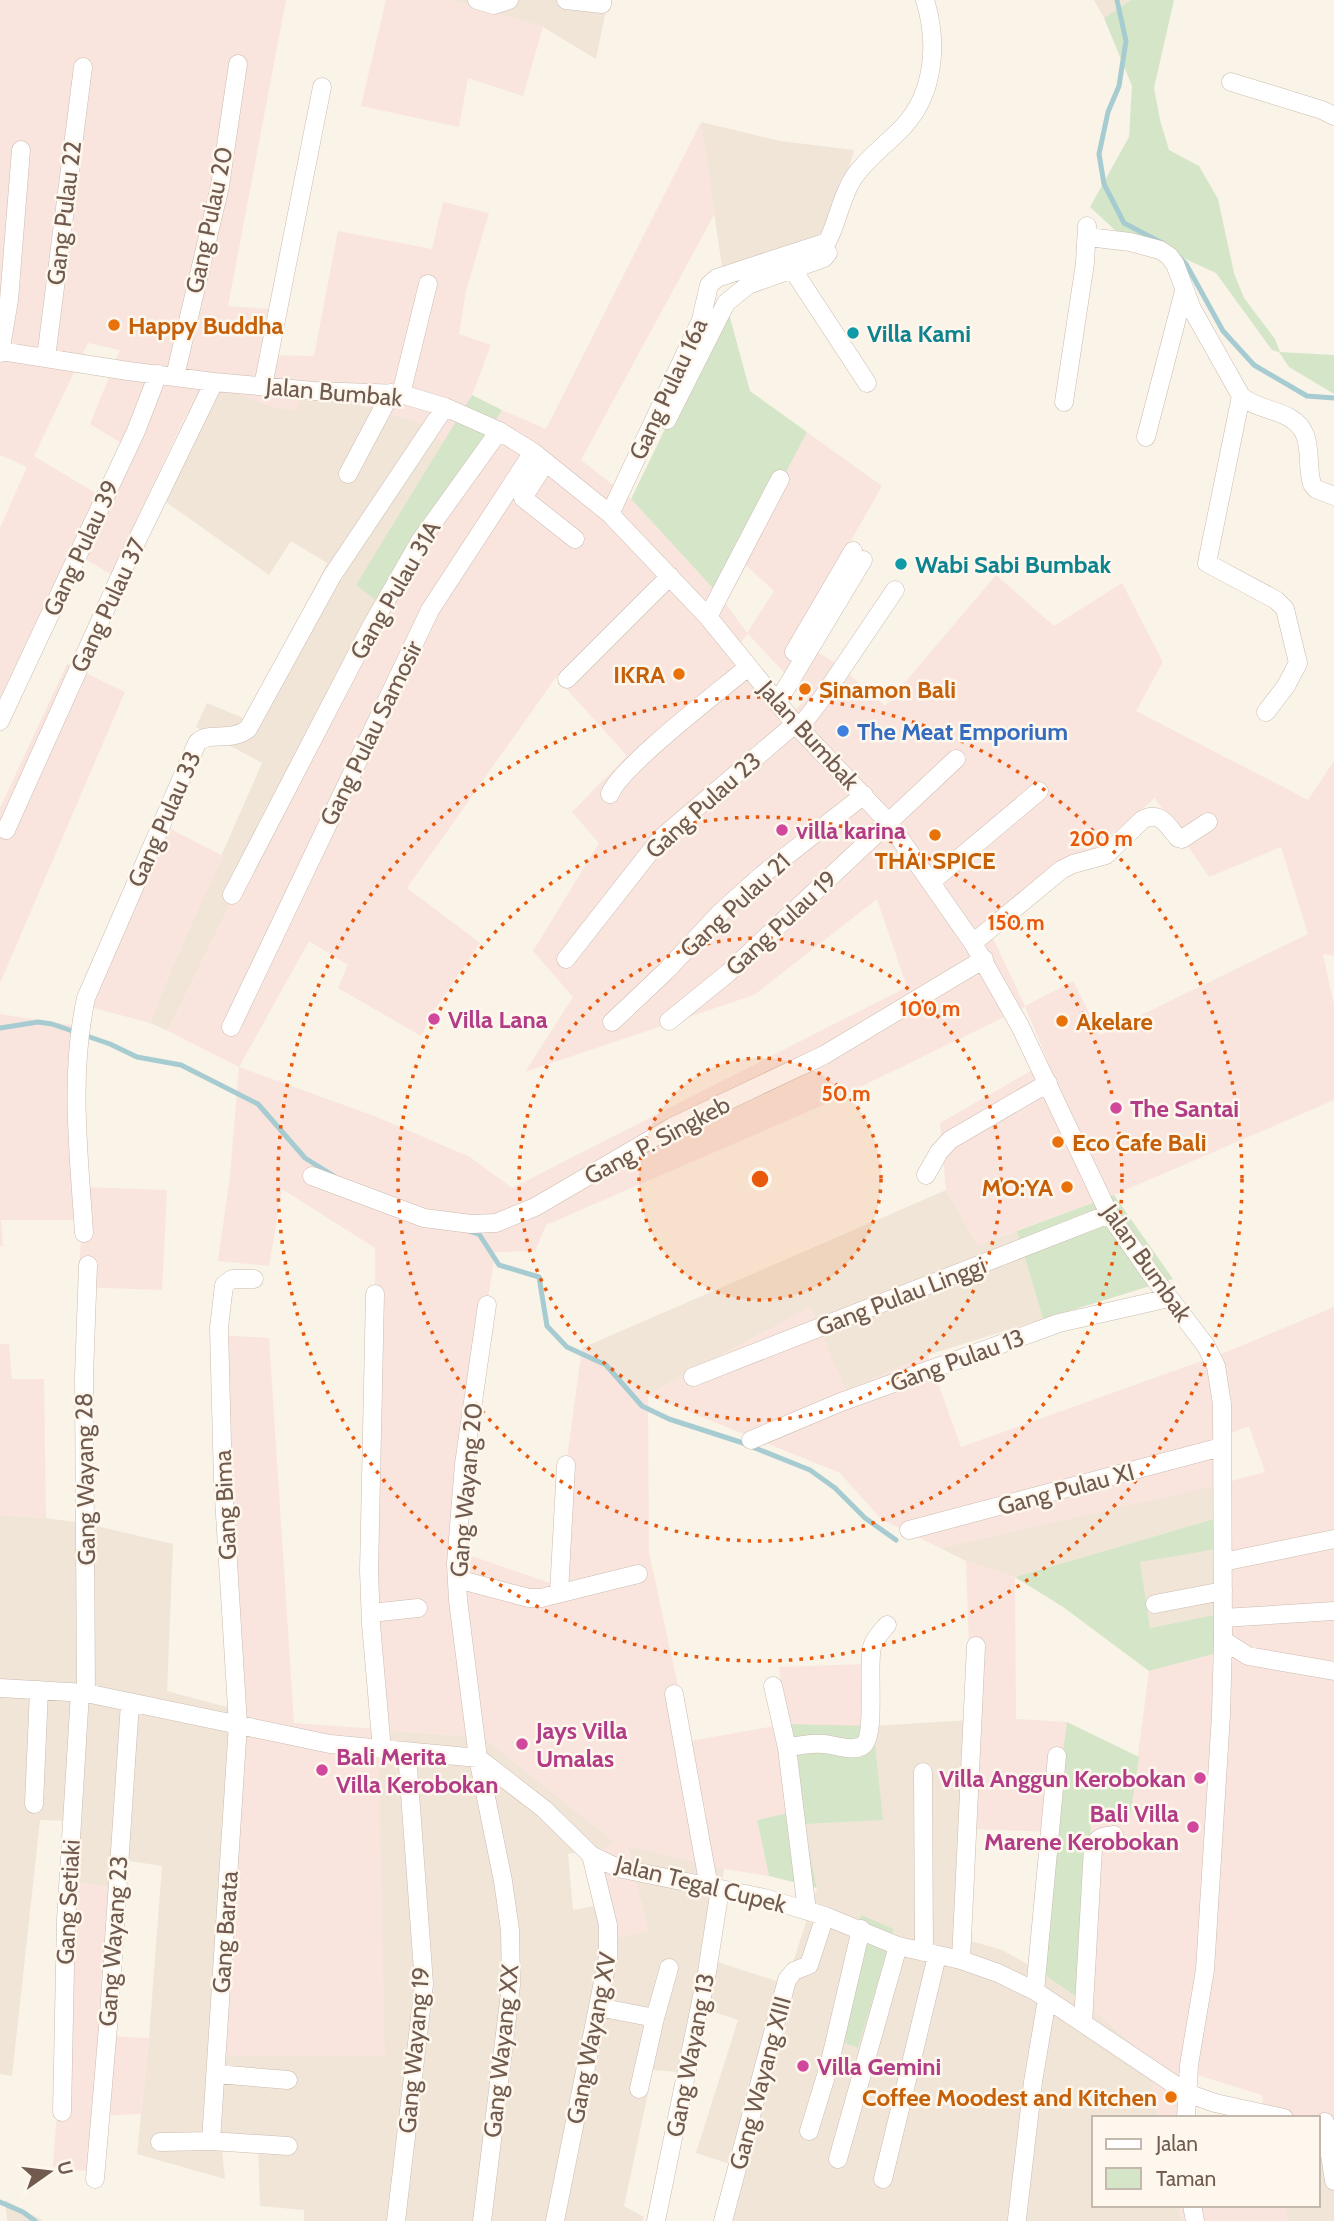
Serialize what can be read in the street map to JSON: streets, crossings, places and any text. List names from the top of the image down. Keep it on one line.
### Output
{"streets":{"street":["Gang Pulau 22","Gang Pulau 20","Gang Pulau 16a","Jalan Bumbak","Gang Pulau 39","Gang Pulau 31A","Gang Pulau 37","Gang Pulau Samosir","Gang Pulau 23","Gang Pulau 33","Gang Pulau 21","Gang Pulau 19","Gang P. Singkeb","Gang Pulau Linggi","Gang Pulau 13","Gang Wayang 28","Gang Pulau XI","Gang Wayang 20","Gang Bima","Jalan Tegal Cupek","Gang Setiaki","Gang Barata","Gang Wayang 23","Gang Wayang XV","Gang Wayang 19","Gang Wayang XX","Gang Wayang 13","Gang Wayang XIII"]},"crossings":[["Gang Pulau 22","Jalan Bumbak"],["Gang Pulau 20","Jalan Bumbak"],["Gang Pulau 20","Gang Pulau 39"],["Gang Pulau 16a","Jalan Bumbak"],["Jalan Bumbak","Gang Pulau 39"],["Jalan Bumbak","Gang Pulau 31A"],["Jalan Bumbak","Gang Pulau 37"],["Jalan Bumbak","Gang Pulau Samosir"],["Jalan Bumbak","Gang Pulau 23"],["Jalan Bumbak","Gang Pulau 33"],["Jalan Bumbak","Gang Pulau 21"],["Jalan Bumbak","Gang Pulau 19"],["Jalan Bumbak","Gang P. Singkeb"],["Jalan Bumbak","Gang Pulau Linggi"],["Jalan Bumbak","Gang Pulau 13"],["Jalan Bumbak","Gang Pulau XI"],["Gang Wayang 28","Gang Setiaki"],["Gang Wayang 20","Jalan Tegal Cupek"],["Gang Wayang 20","Gang Wayang XX"],["Gang Bima","Gang Barata"],["Jalan Tegal Cupek","Gang Wayang XV"],["Jalan Tegal Cupek","Gang Wayang XX"],["Jalan Tegal Cupek","Gang Wayang 13"],["Jalan Tegal Cupek","Gang Wayang XIII"]],"places":["Happy Buddha","Villa Kami","Wabi Sabi Bumbak","IKRA","Sinamon Bali","The Meat Emporium","villa karina","THAI SPICE","Villa Lana","Akelare","The Santai","Eco Cafe Bali","MO:YA","Jays Villa Umalas","Bali Merita Villa Kerobokan","Villa Anggun Kerobokan","Bali Villa Marene Kerobokan","Villa Gemini","Coffee Moodest and Kitchen"],"legend":["Jalan","Taman"],"north":"right","rings":["200 m","150 m","100 m","50 m"]}
